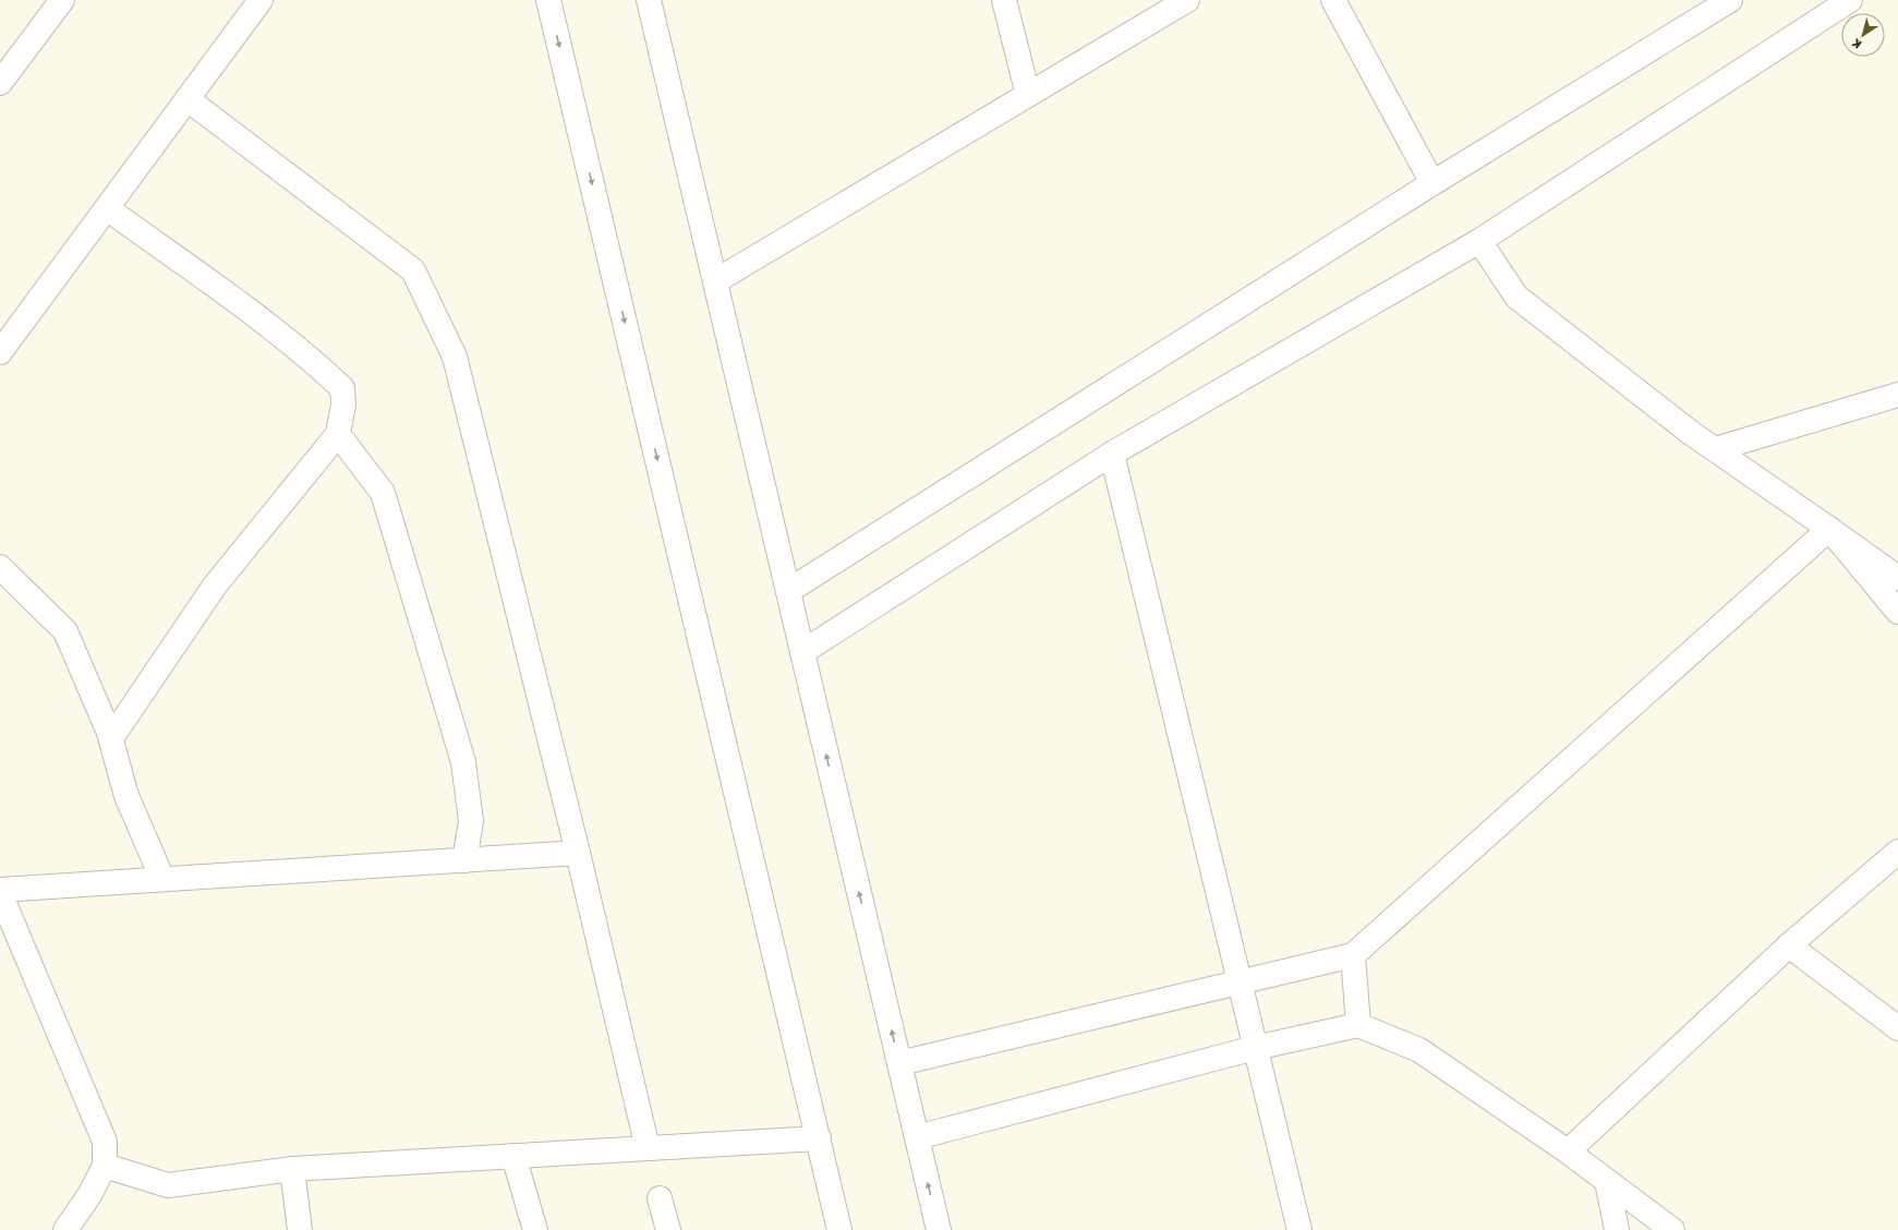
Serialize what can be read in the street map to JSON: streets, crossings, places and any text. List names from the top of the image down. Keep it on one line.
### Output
{"north":"bottom left"}
